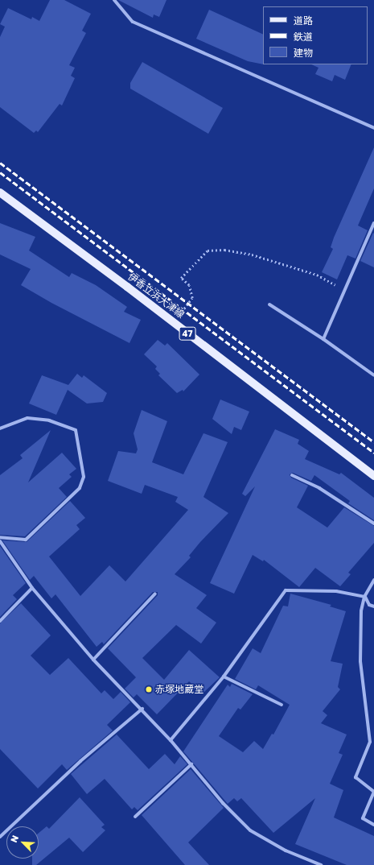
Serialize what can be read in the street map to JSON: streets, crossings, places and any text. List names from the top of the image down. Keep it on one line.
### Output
{"streets":{"main road":["伊香立浜大津線","47"]},"places":["赤塚地蔵堂"],"legend":["道路","鉄道","建物"],"north":"top left"}
